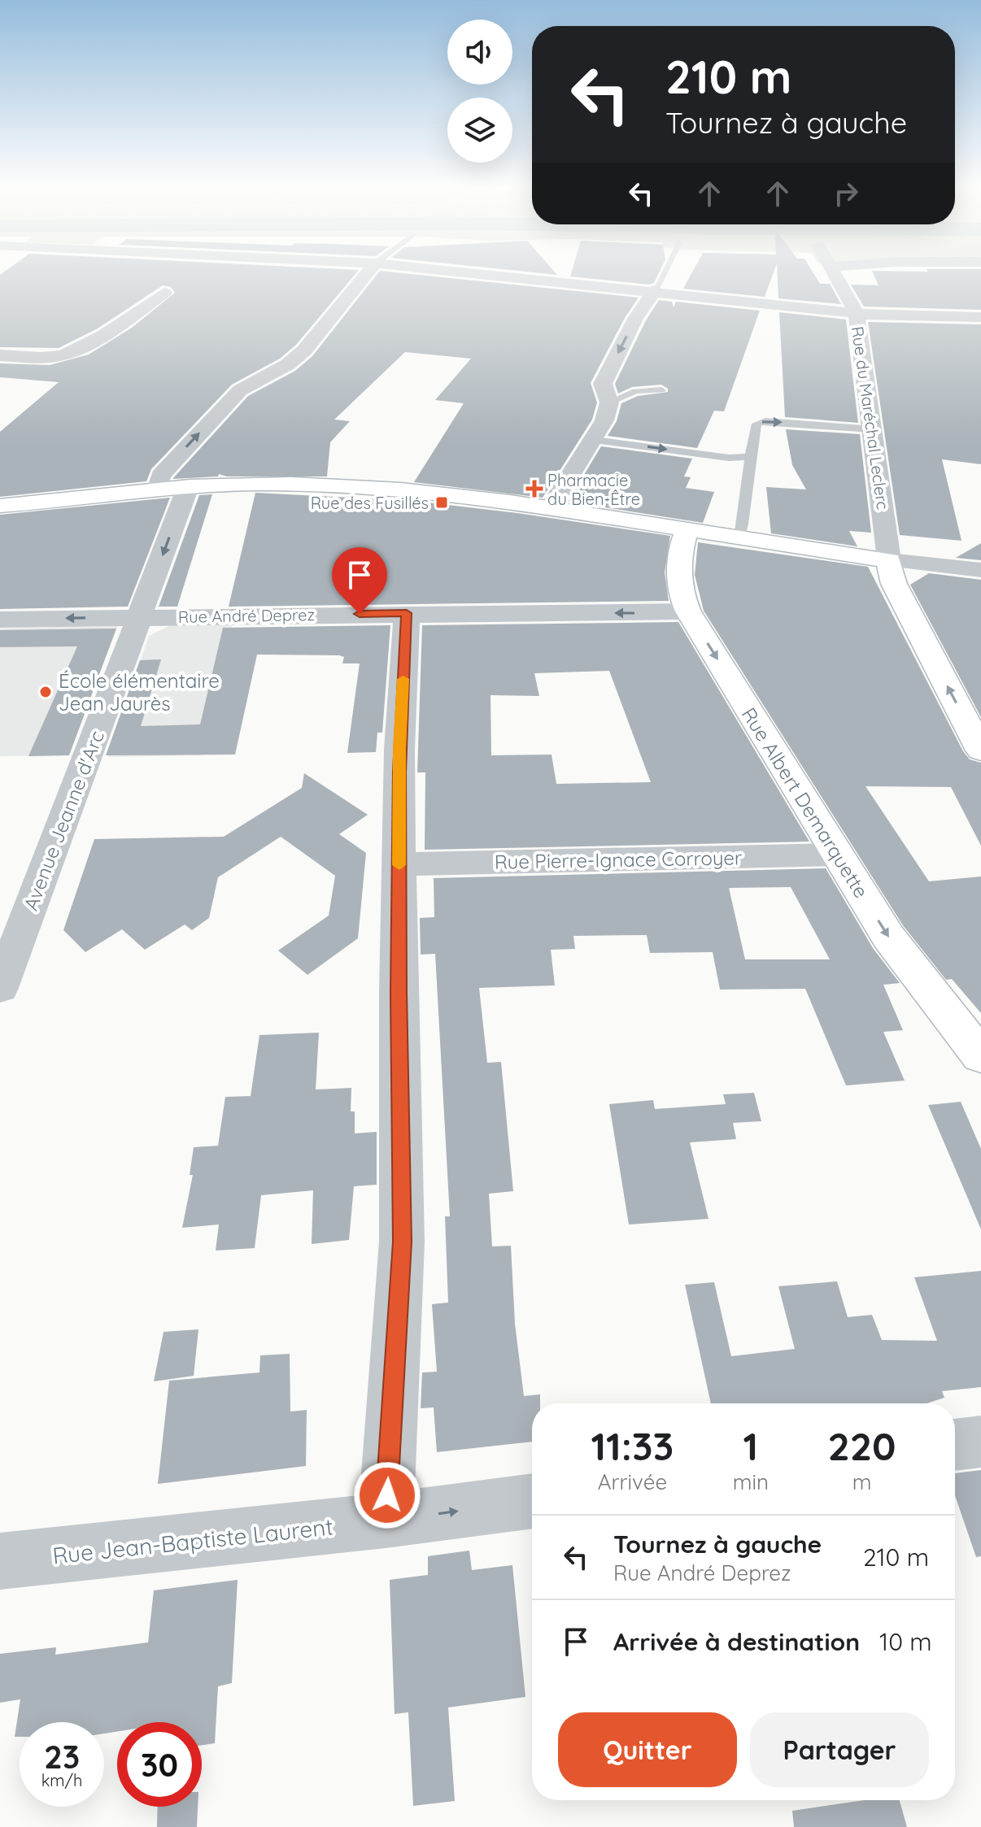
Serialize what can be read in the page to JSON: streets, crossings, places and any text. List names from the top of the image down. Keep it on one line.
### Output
{"streets":{"main road":["Rue Albert Demarquette"],"street":["Rue du Maréchal Leclerc","Rue André Deprez","Avenue Jeanne d'Arc","Rue Pierre-Ignace Corroyer","Rue Jean-Baptiste Laurent"]},"crossings":[["Rue André Deprez","Rue Albert Demarquette"],["Rue André Deprez","Avenue Jeanne d'Arc"],["Rue Albert Demarquette","Rue Pierre-Ignace Corroyer"]],"places":{"health":["Pharmacie du Bien-Être"],"transit":["Rue des Fusillés"],"other":["École élémentaire Jean Jaurès"]},"page":{"turn":["210 m","Tournez à gauche"],"eta":["11:33","Arrivée","1","min","220","m"],"list":[{"name":"Tournez à gauche","note":"Rue André Deprez","value":"210 m"},{"name":"Arrivée à destination","value":"10 m"}],"buttons":["Quitter","Partager"],"speed":"23 km/h","limit":"30"}}
